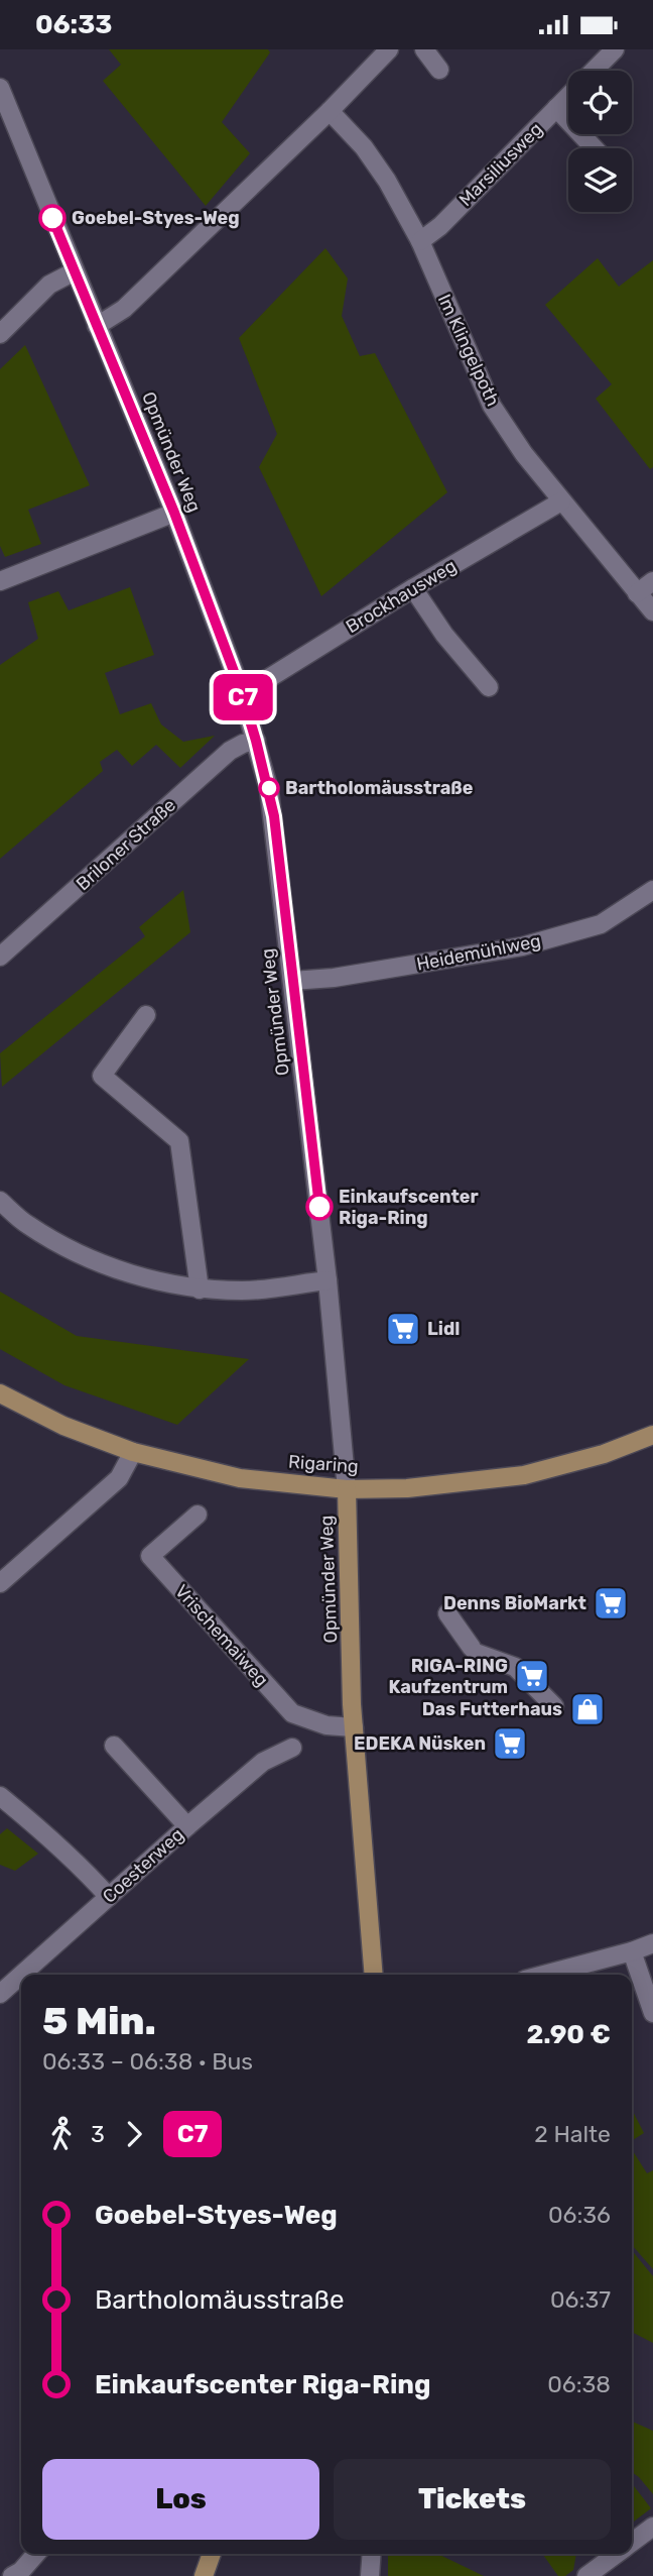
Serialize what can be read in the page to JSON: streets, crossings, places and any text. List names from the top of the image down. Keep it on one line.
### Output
{"streets":{"main road":["Opmünder Weg","Rigaring"],"street":["Marsiliusweg","Im Klingelpoth","Brockhausweg","Briloner Straße","Heidemühlweg","Vrischemaiweg","Coesterweg"]},"crossings":[["Marsiliusweg","Im Klingelpoth"],["Im Klingelpoth","Brockhausweg"],["Opmünder Weg","Brockhausweg"],["Opmünder Weg","Briloner Straße"],["Opmünder Weg","Heidemühlweg"],["Opmünder Weg","Rigaring"],["Opmünder Weg","Vrischemaiweg"]],"places":{"other":["Goebel-Styes-Weg","Bartholomäusstraße","Einkaufscenter Riga-Ring"],"supermarket":["Lidl","Denns BioMarkt","RIGA-RING Kaufzentrum","EDEKA Nüsken"],"shop":["Das Futterhaus"]},"lines":["bus line C7"],"page":{"status":"06:33","on_map":"C7","heading":["5 Min.","06:33 – 06:38 · Bus","2.90 €"],"legs":["3","C7","2 Halte"],"list":[{"name":"Goebel-Styes-Weg","value":"06:36"},{"name":"Bartholomäusstraße","value":"06:37"},{"name":"Einkaufscenter Riga-Ring","value":"06:38"}],"buttons":["Los","Tickets"]}}
